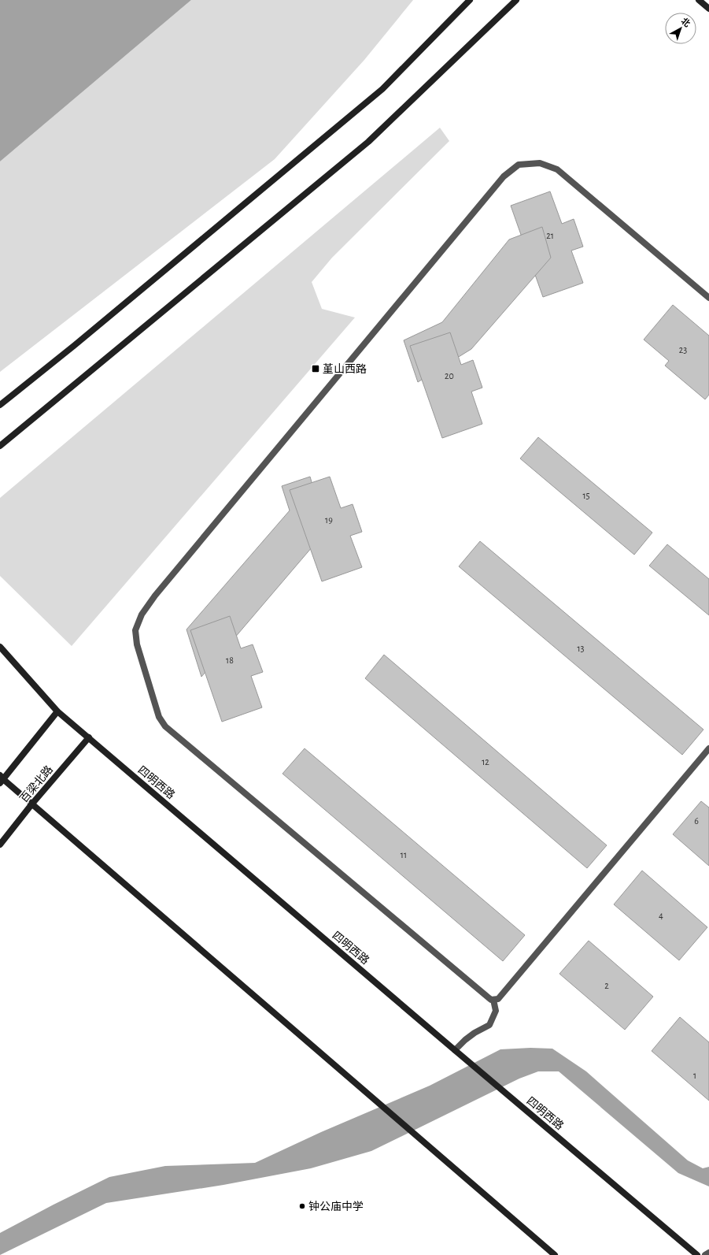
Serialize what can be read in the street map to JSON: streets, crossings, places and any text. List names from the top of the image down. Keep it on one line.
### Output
{"streets":{"main road":["四明西路","百梁北路"]},"crossings":[["四明西路","百梁北路"]],"places":{"transit":["堇山西路"],"other":["钟公庙中学"]},"house_numbers":["21","23","20","15","19","13","18","12","6","11","4","2","1"],"north":"top right"}
